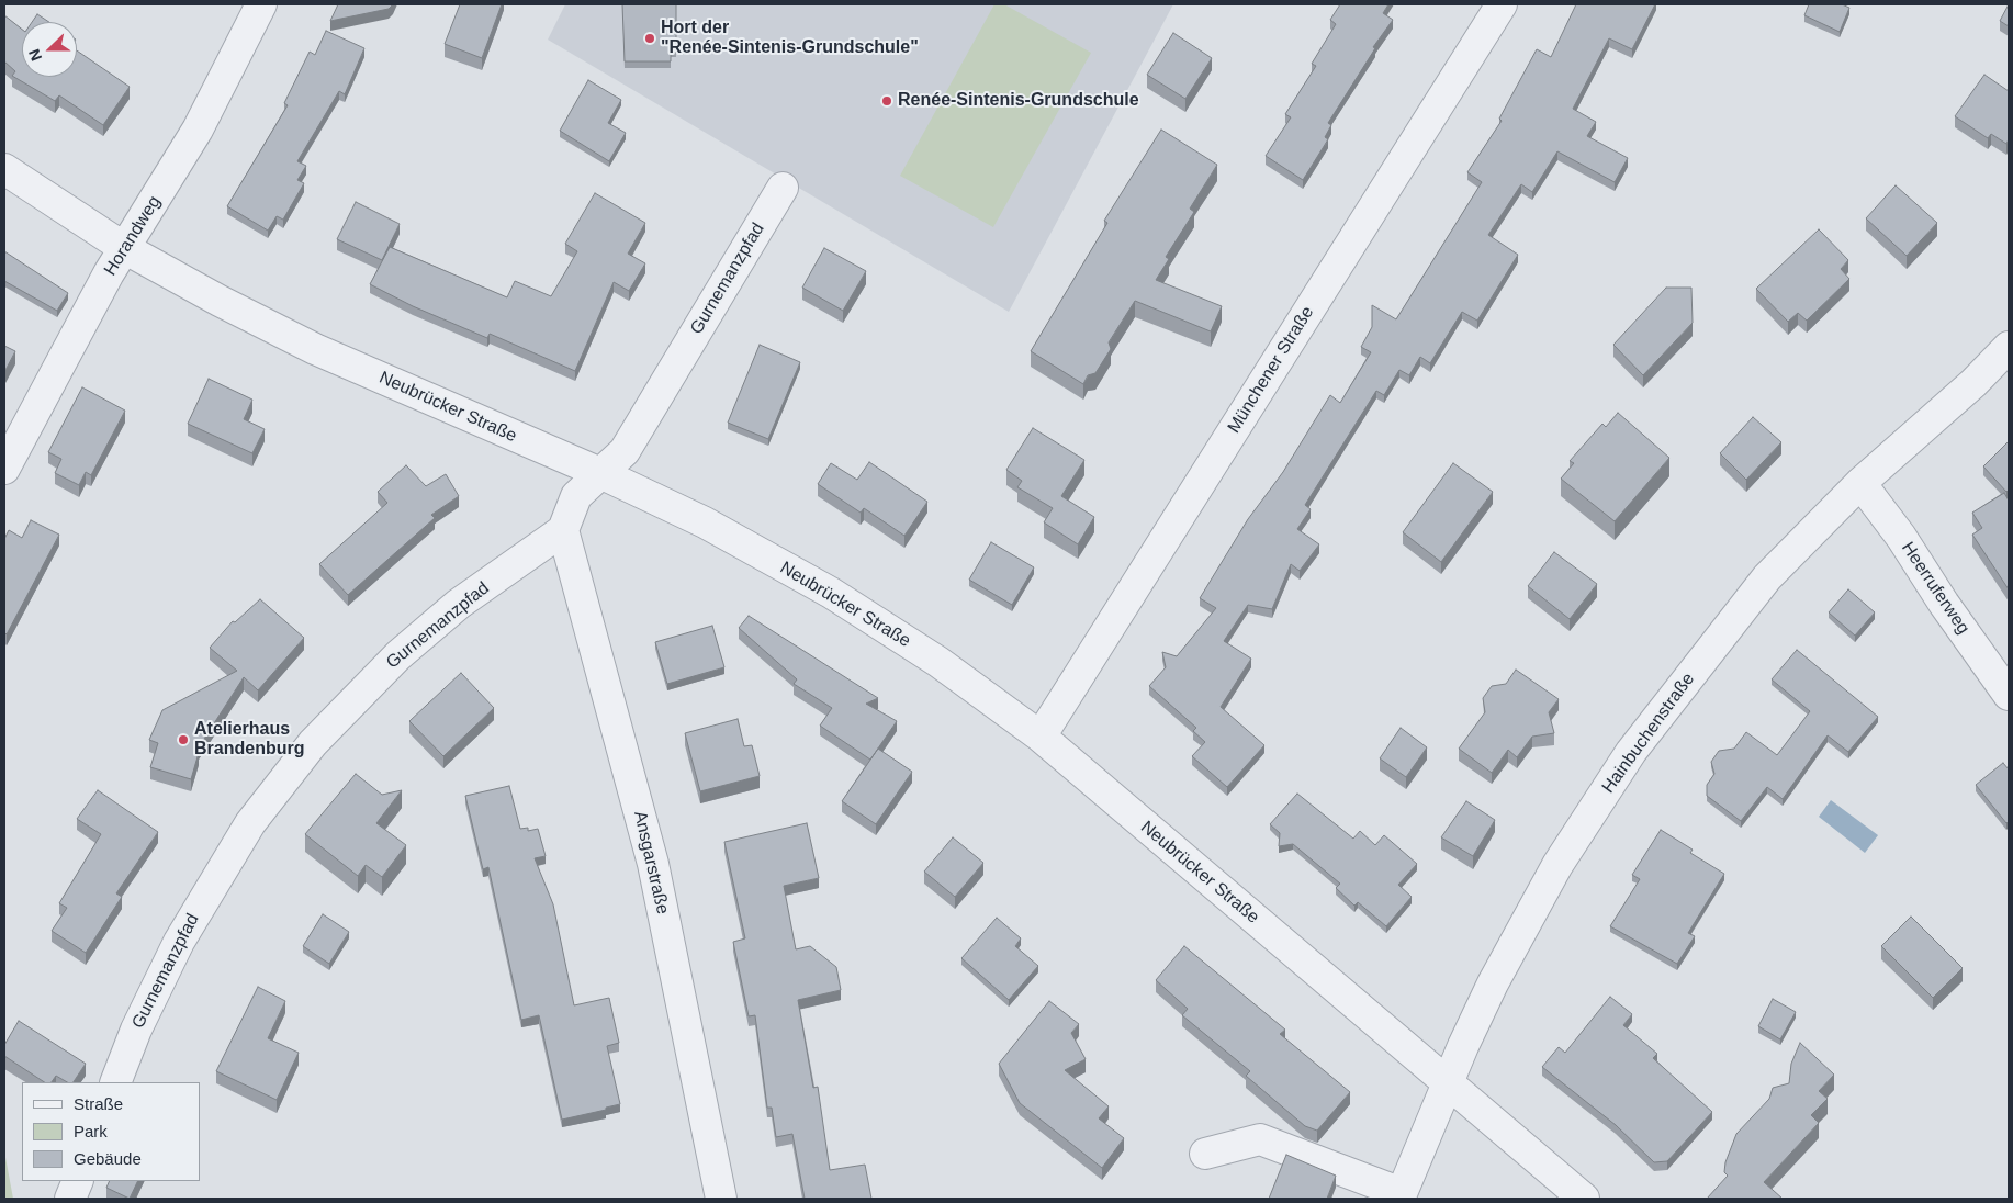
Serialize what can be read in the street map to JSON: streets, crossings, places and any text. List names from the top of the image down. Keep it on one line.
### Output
{"streets":{"street":["Horandweg","Gurnemanzpfad","Münchener Straße","Neubrücker Straße","Heerruferweg","Hainbuchenstraße","Ansgarstraße"]},"crossings":[["Horandweg","Neubrücker Straße"],["Gurnemanzpfad","Neubrücker Straße"],["Gurnemanzpfad","Ansgarstraße"],["Münchener Straße","Neubrücker Straße"],["Neubrücker Straße","Hainbuchenstraße"],["Heerruferweg","Hainbuchenstraße"]],"places":["Hort der \"Renée-Sintenis-Grundschule\"","Renée-Sintenis-Grundschule","Atelierhaus Brandenburg"],"legend":["Straße","Park","Gebäude"],"north":"left"}
